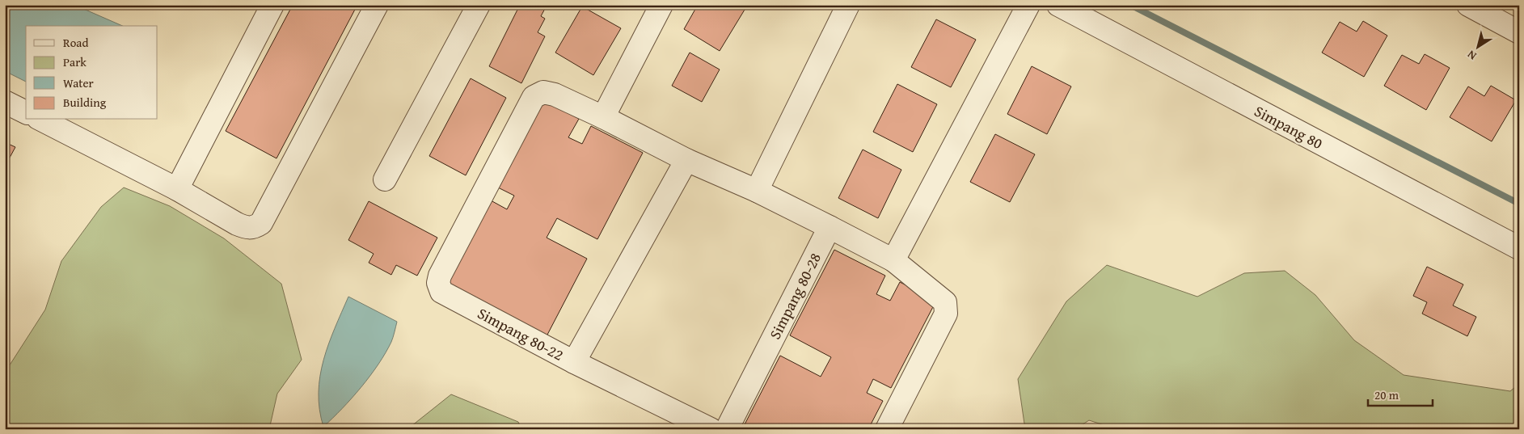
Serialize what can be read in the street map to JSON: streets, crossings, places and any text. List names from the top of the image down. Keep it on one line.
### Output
{"streets":{"street":["Simpang 80","Simpang 80-28","Simpang 80-22"]},"legend":["Road","Park","Water","Building"],"scale_bar":"20 m","north":"bottom left"}
